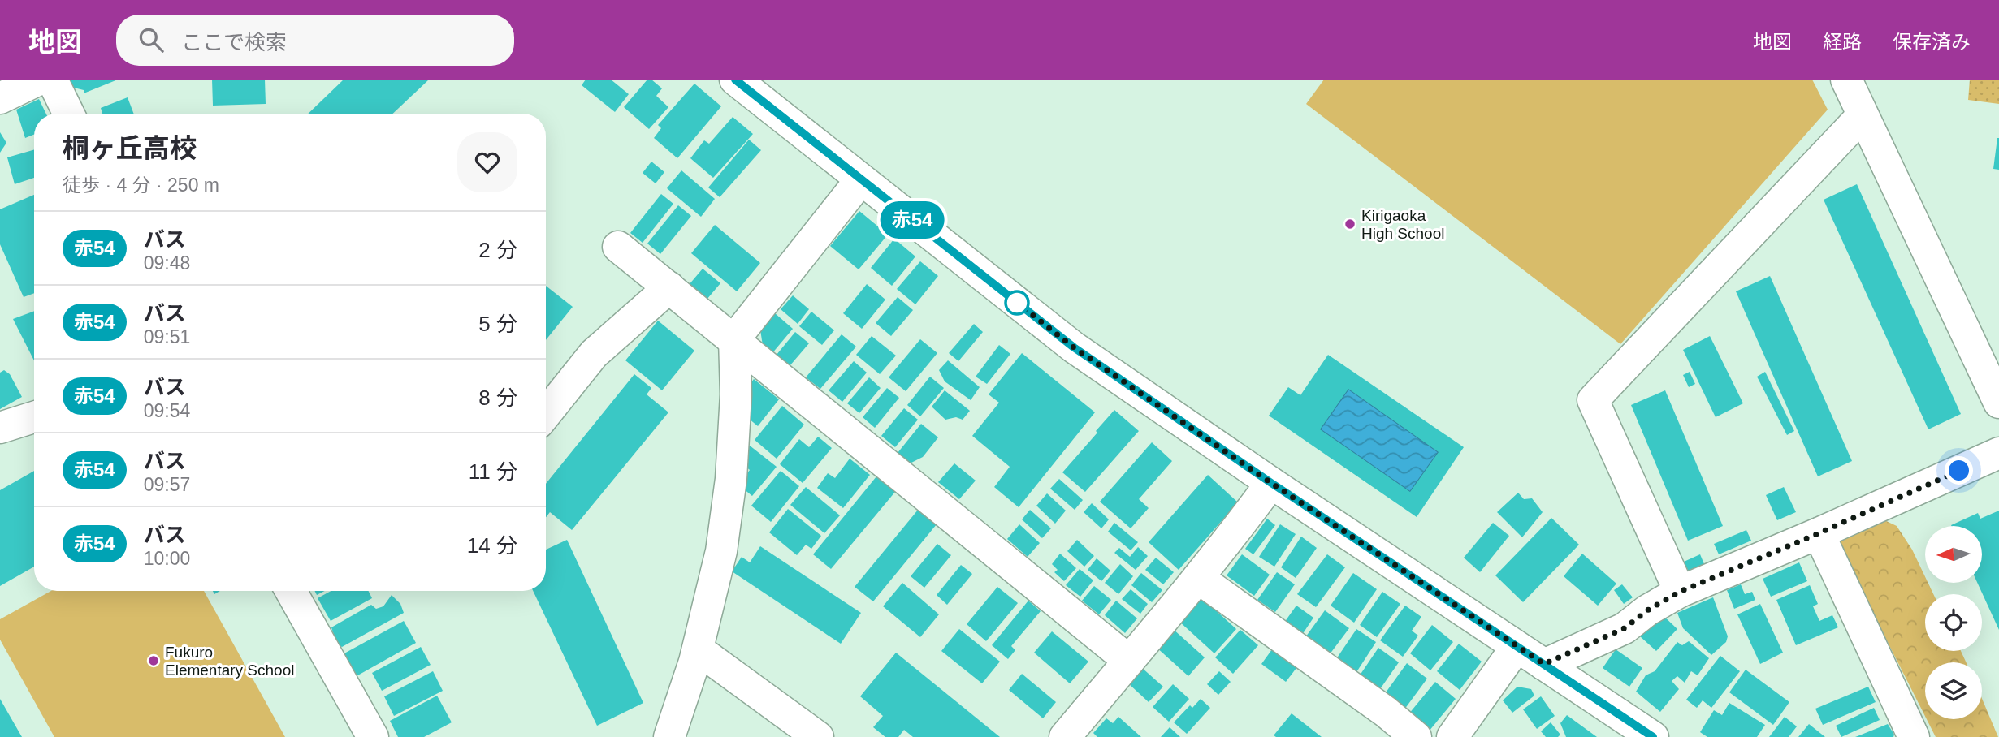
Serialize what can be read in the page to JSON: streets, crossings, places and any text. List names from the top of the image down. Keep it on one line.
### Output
{"places":["Kirigaoka High School","Fukuro Elementary School"],"lines":["bus line 赤54"],"north":"left","page":{"header":"地図","search":"ここで検索","nav":["地図","経路","保存済み"],"on_map":"赤54","heading":["桐ヶ丘高校","徒歩 · 4 分 · 250 m"],"list":[{"mark":"赤54","name":"バス","note":"09:48","value":"2 分"},{"mark":"赤54","name":"バス","note":"09:51","value":"5 分"},{"mark":"赤54","name":"バス","note":"09:54","value":"8 分"},{"mark":"赤54","name":"バス","note":"09:57","value":"11 分"},{"mark":"赤54","name":"バス","note":"10:00","value":"14 分"}]}}
